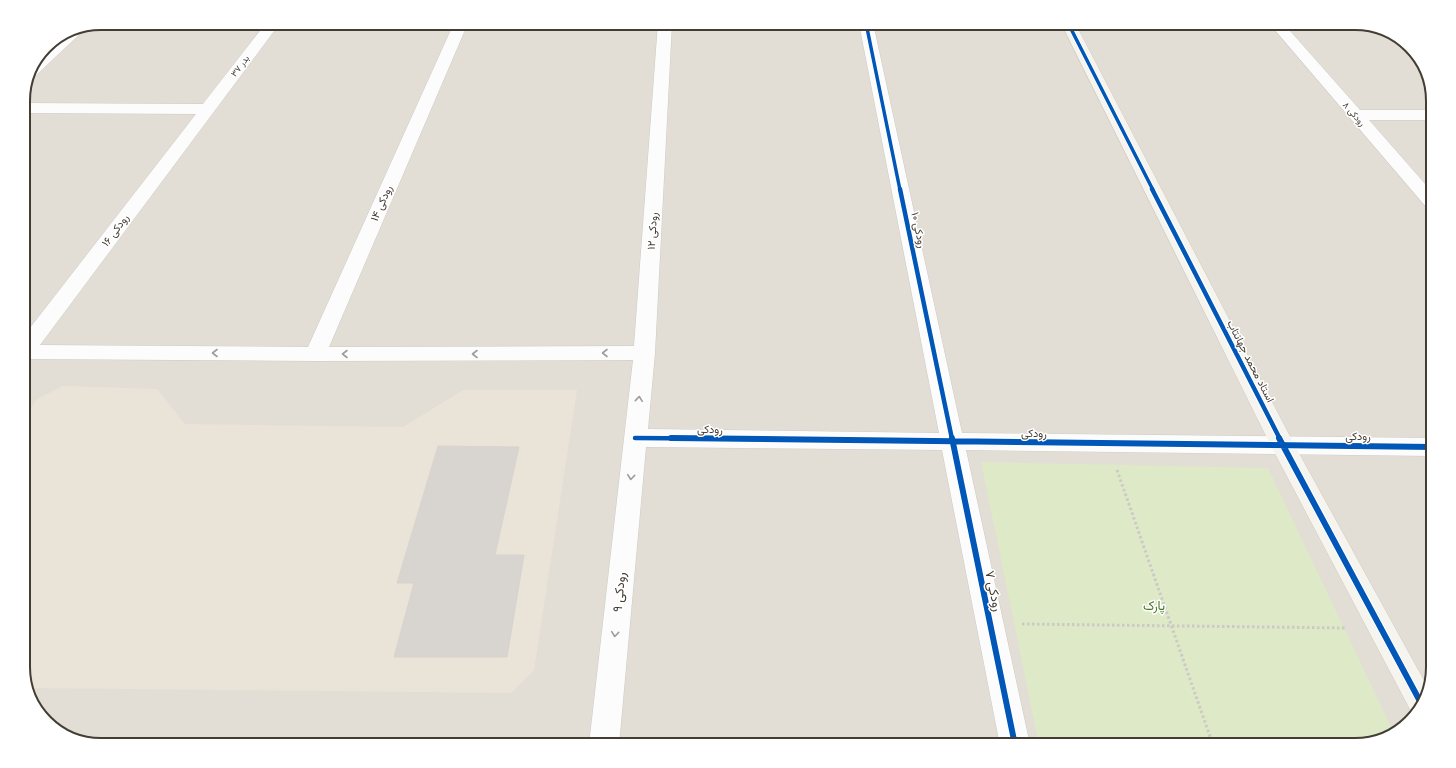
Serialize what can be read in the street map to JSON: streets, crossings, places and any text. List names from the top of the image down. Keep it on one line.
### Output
{"streets":{"street":["بدر ۳۷","رودکی ۸","رودکی ۱۴","رودکی ۱۶","رودکی ۱۰","رودکی ۱۲","استاد محمد جهانتاب","رودکی","رودکی ۷","رودکی ۹"]},"crossings":[["بدر ۳۷","رودکی ۱۶"],["رودکی ۱۰","رودکی"],["رودکی ۱۰","رودکی ۷"],["رودکی ۱۲","رودکی"],["رودکی ۱۲","رودکی ۹"],["استاد محمد جهانتاب","رودکی"],["رودکی","رودکی ۷"],["رودکی","رودکی ۹"]],"one_way":["رودکی ۹"],"parks":["پارک"]}
